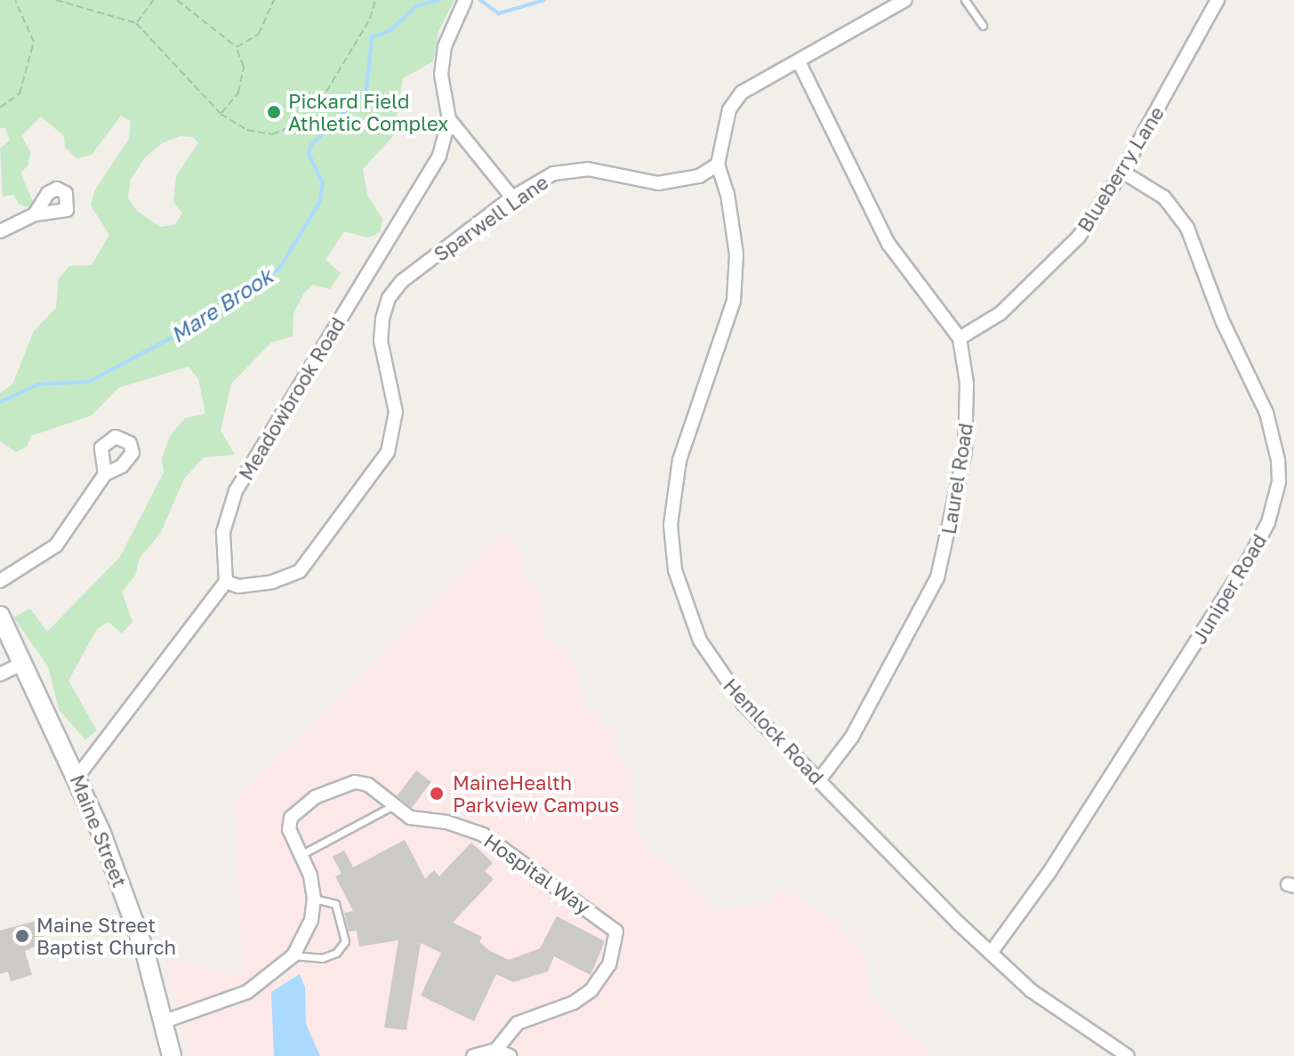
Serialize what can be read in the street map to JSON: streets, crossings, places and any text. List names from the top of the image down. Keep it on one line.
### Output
{"streets":{"street":["Blueberry Lane","Sparwell Lane","Meadowbrook Road","Laurel Road","Juniper Road","Hemlock Road","Maine Street","Hospital Way"]},"crossings":[["Blueberry Lane","Laurel Road"],["Blueberry Lane","Juniper Road"],["Sparwell Lane","Meadowbrook Road"],["Sparwell Lane","Hemlock Road"],["Laurel Road","Hemlock Road"],["Juniper Road","Hemlock Road"]],"water":["Mare Brook"],"places":["Pickard Field Athletic Complex","MaineHealth Parkview Campus","Maine Street Baptist Church"]}
